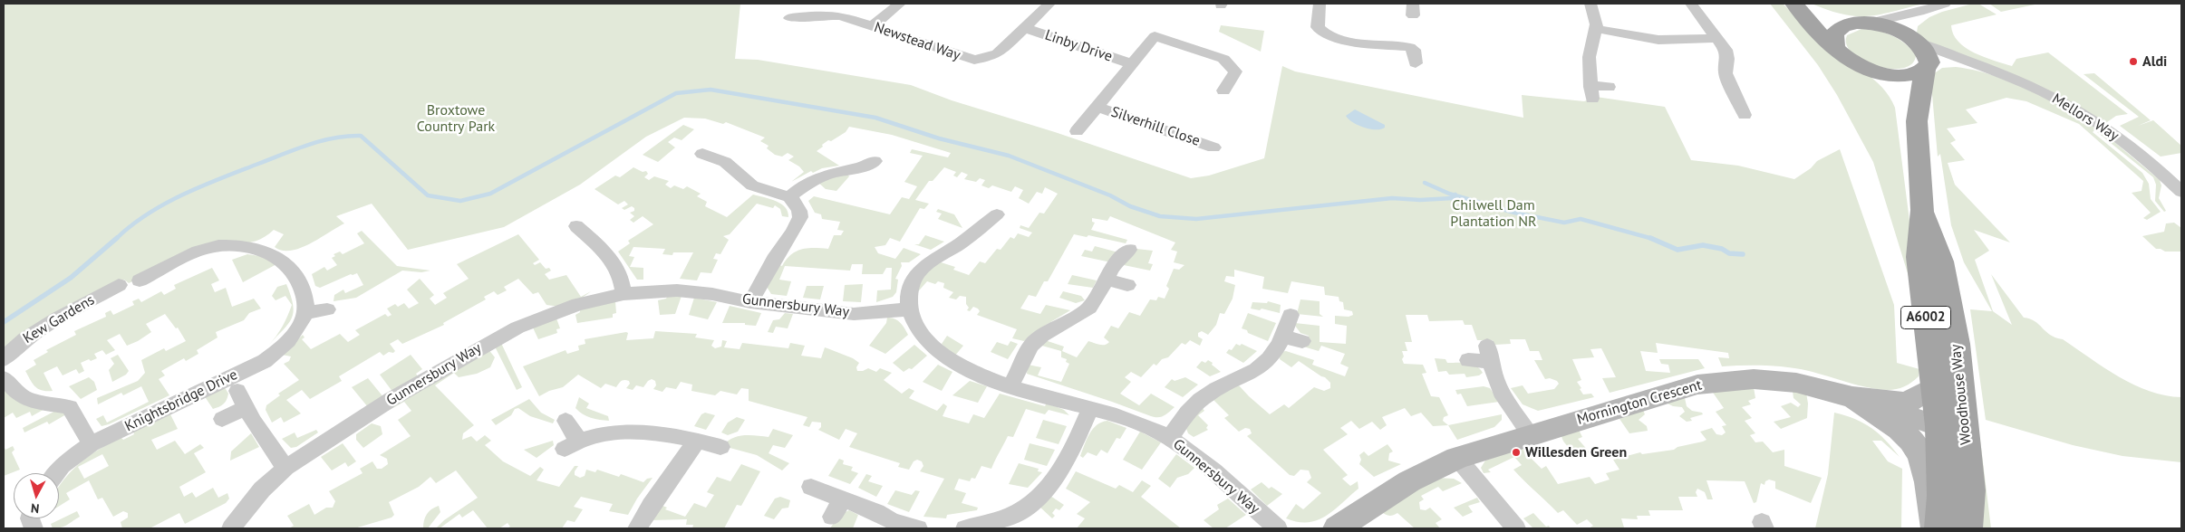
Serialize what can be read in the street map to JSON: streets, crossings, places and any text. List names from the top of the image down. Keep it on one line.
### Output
{"streets":{"main road":["A6002","Woodhouse Way"],"street":["Newstead Way","Linby Drive","Mellors Way","Silverhill Close","Gunnersbury Way","Kew Gardens","Knightsbridge Drive","Mornington Crescent"]},"crossings":[["Newstead Way","Linby Drive"],["Linby Drive","Silverhill Close"],["Mellors Way","A6002"],["Mellors Way","Woodhouse Way"],["A6002","Woodhouse Way"],["Woodhouse Way","Mornington Crescent"]],"parks":["Broxtowe Country Park","Chilwell Dam Plantation NR"],"places":["Aldi","Willesden Green"],"north":"bottom"}
